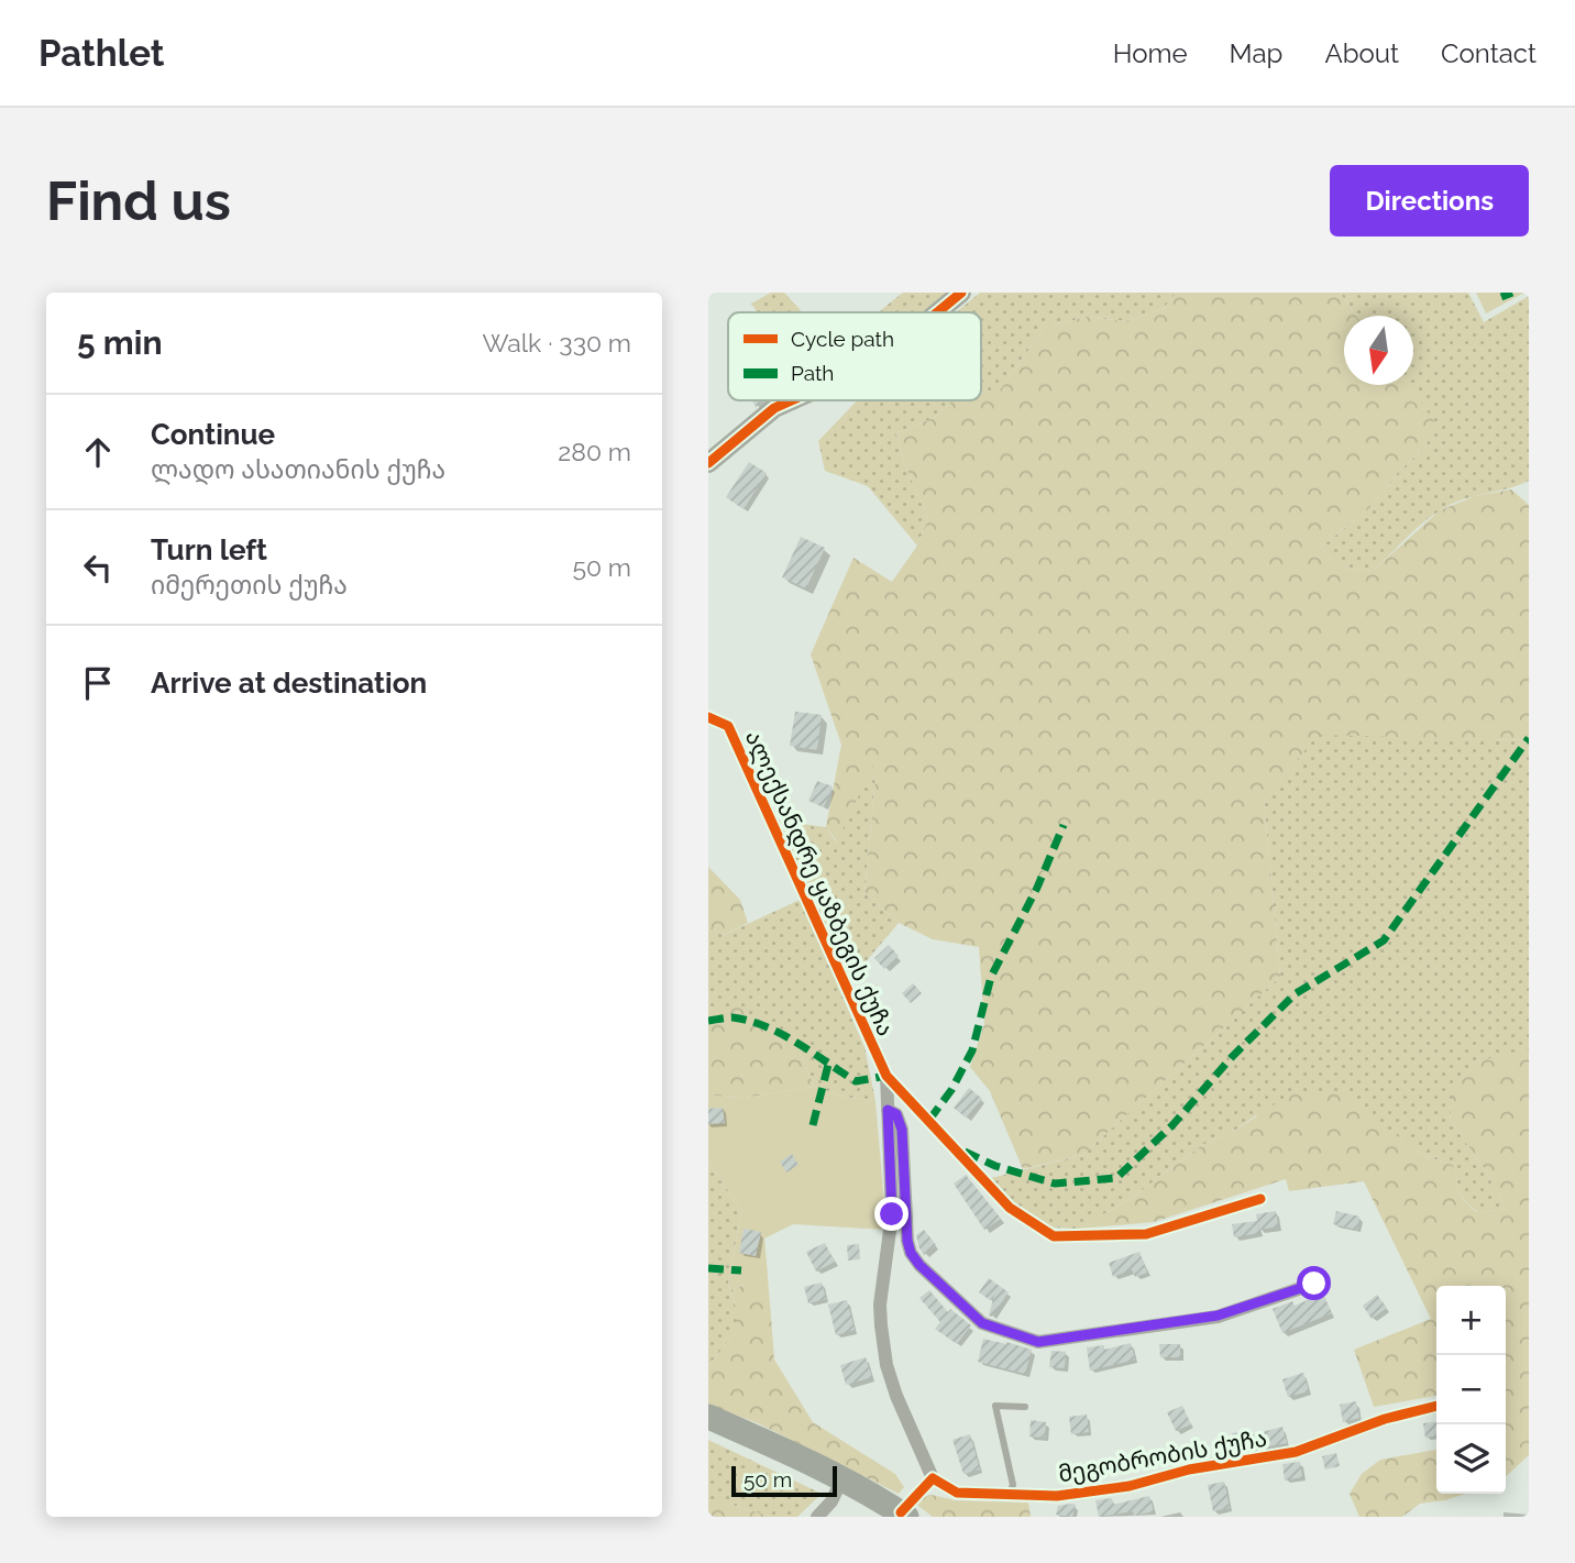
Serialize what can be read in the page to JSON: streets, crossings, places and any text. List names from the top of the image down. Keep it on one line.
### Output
{"streets":{"street":["ალექსანდრე ყაზბეგის ქუჩა","მეგობრობის ქუჩა"]},"legend":["Cycle path","Path"],"scale_bar":"50 m","north":"bottom","page":{"header":"Pathlet","nav":["Home","Map","About","Contact"],"buttons":"Directions","title":"Find us","heading":["5 min","Walk · 330 m"],"list":[["Continue","ლადო ასათიანის ქუჩა","280 m"],["Turn left","იმერეთის ქუჩა","50 m"],"Arrive at destination"],"map_buttons":["+","−"],"scale":"50 m"}}
